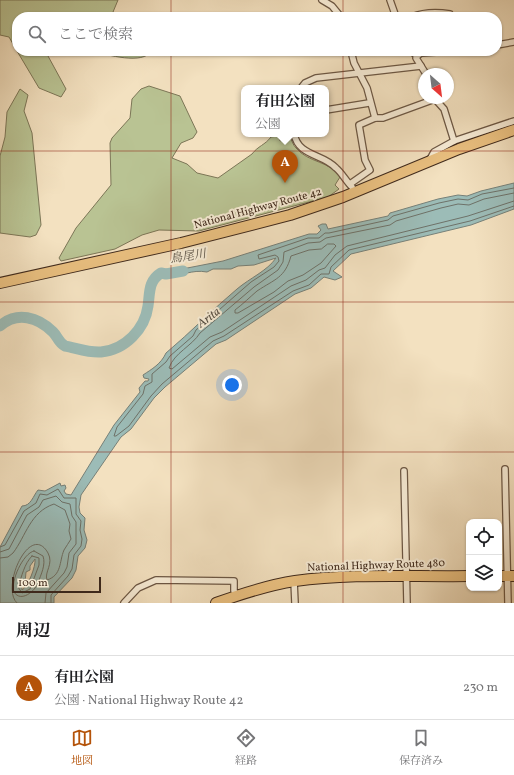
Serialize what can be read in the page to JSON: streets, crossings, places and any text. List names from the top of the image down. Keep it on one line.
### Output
{"streets":{"highway":["National Highway Route 42","National Highway Route 480"]},"water":["鳥尾川","Arita"],"scale_bar":"100 m","north":"bottom right","page":{"search":"ここで検索","popup":["有田公園","公園"],"pins":"A","scale":"100 m","heading":"周辺","list":[{"mark":"A","name":"有田公園","note":"公園 · National Highway Route 42","value":"230 m"}],"nav":["地図","経路","保存済み"]}}
